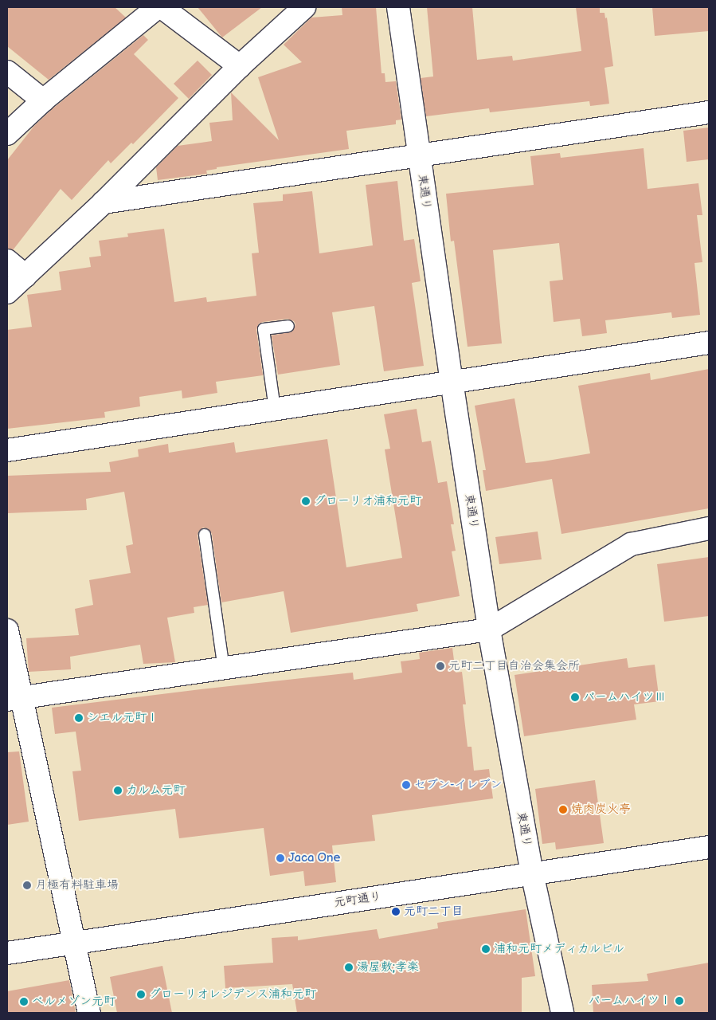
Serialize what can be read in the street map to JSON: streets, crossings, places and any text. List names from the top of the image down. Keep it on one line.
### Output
{"streets":{"street":["東通り","元町通り"]},"crossings":[["東通り","元町通り"]],"places":["グローリオ浦和元町","元町二丁目自治会集会所","パームハイツⅢ","シエル元町Ⅰ","セブン-イレブン","カルム元町","焼肉炭火亭","Jaca One","月極有料駐車場","元町二丁目","浦和元町メディカルビル","湯屋敷;孝楽","グローリオレジデンス浦和元町","パームハイツⅠ","ベルメゾン元町"]}
